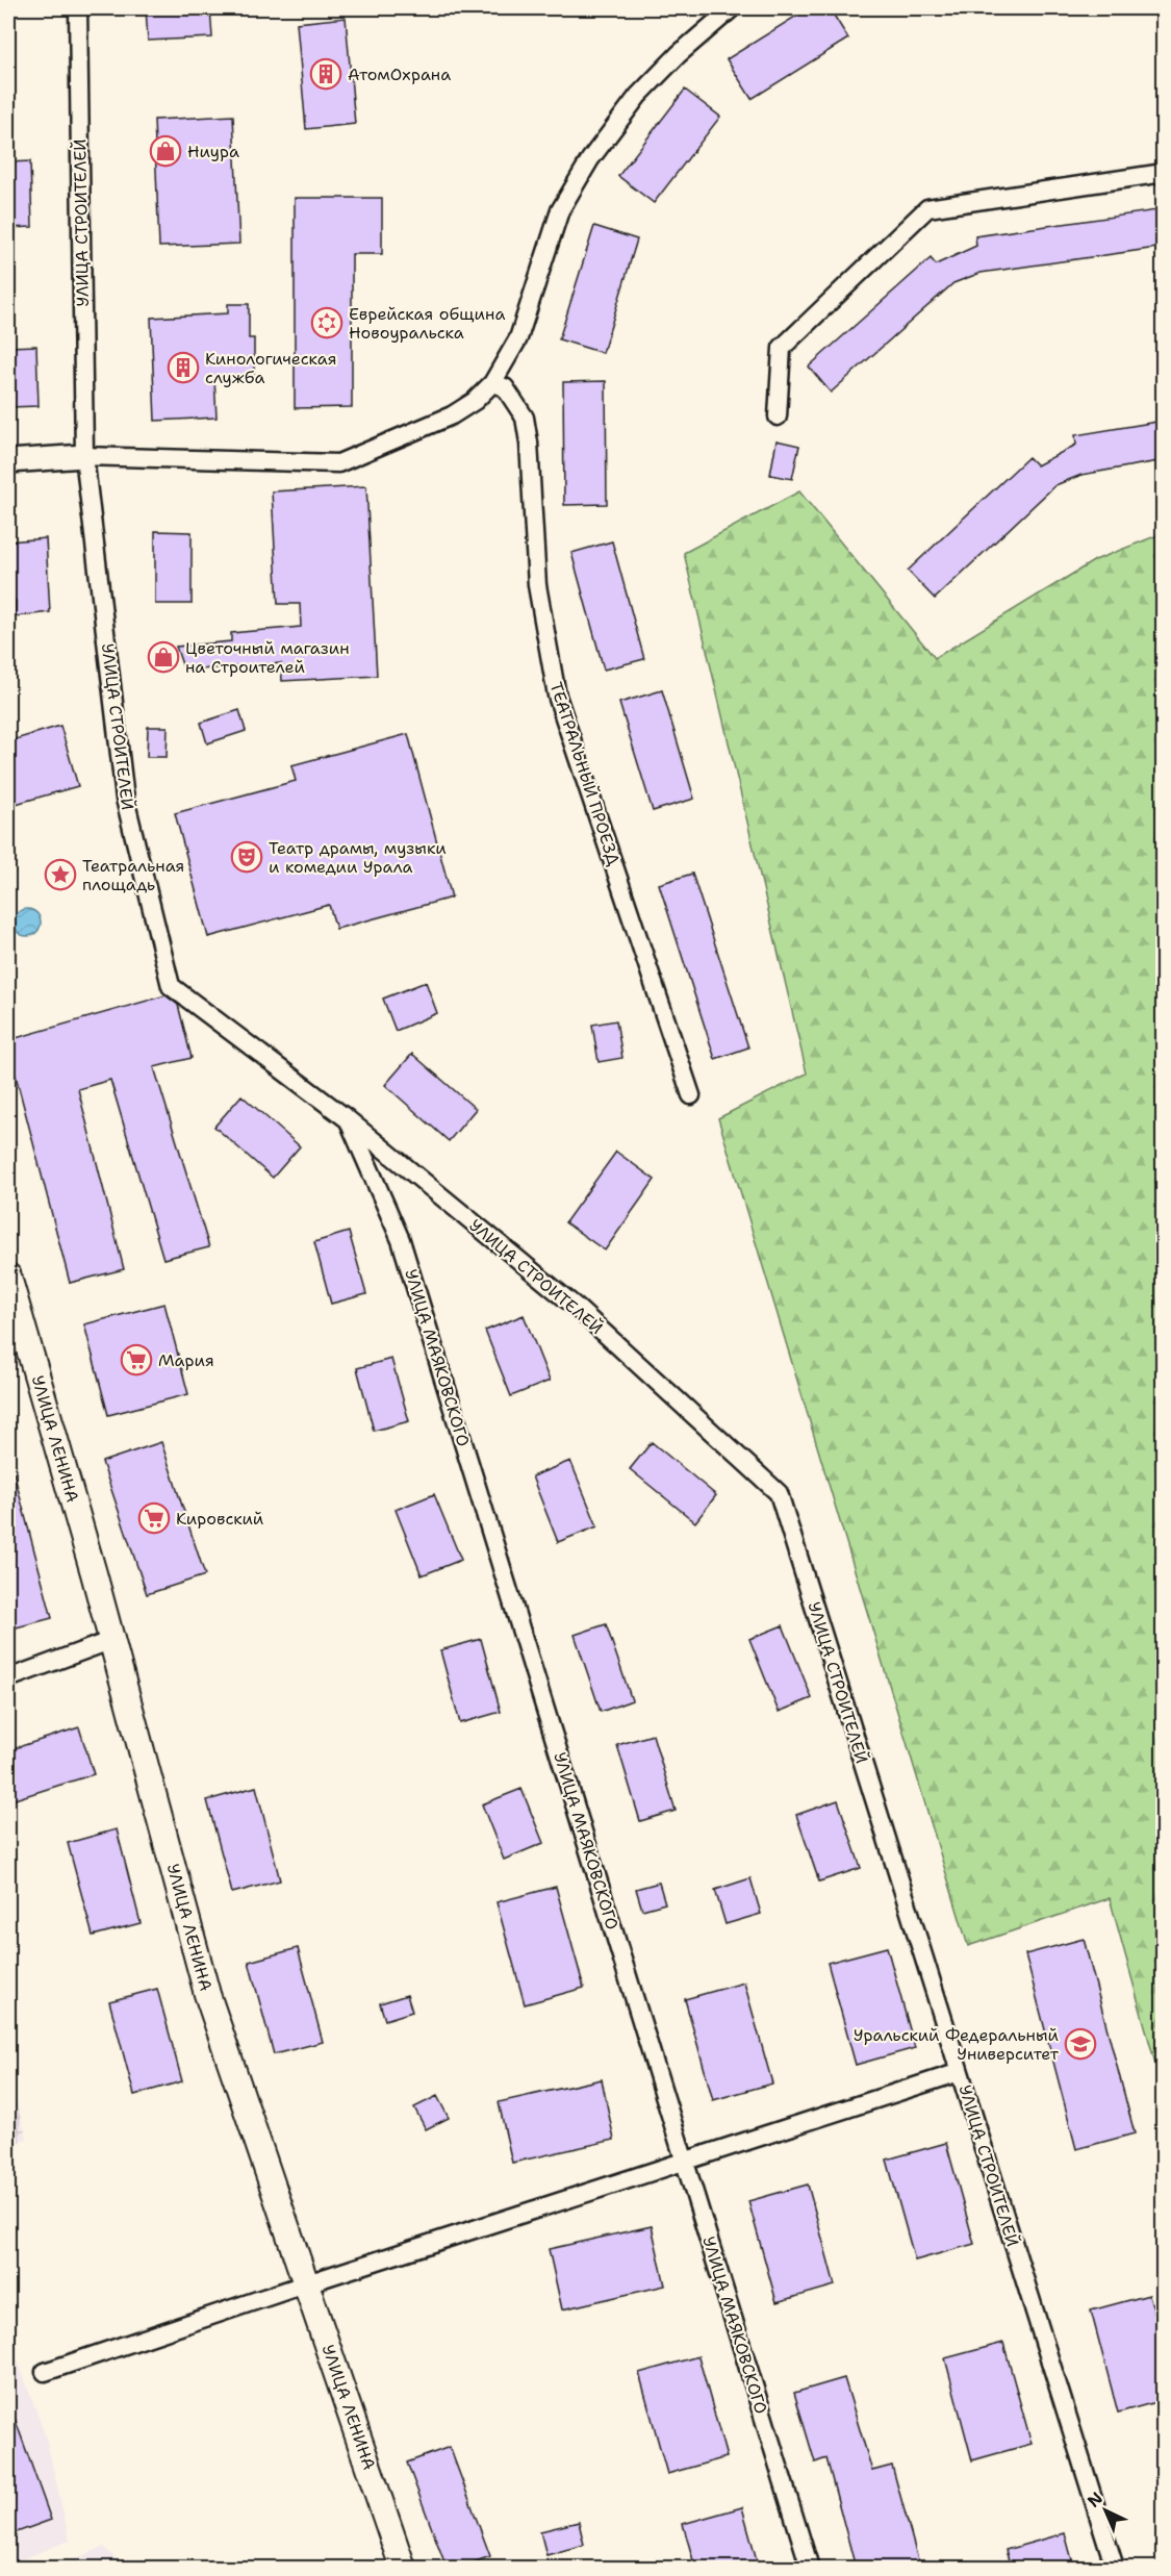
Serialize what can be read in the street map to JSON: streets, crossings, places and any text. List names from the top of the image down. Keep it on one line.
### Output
{"streets":{"main road":["УЛИЦА ЛЕНИНА"],"street":["УЛИЦА СТРОИТЕЛЕЙ","ТЕАТРАЛЬНЫЙ ПРОЕЗД","УЛИЦА МАЯКОВСКОГО"]},"crossings":[["УЛИЦА СТРОИТЕЛЕЙ","УЛИЦА МАЯКОВСКОГО"]],"places":{"building":["АтомОхрана","Кинологическая служба"],"shop":["Ниура","Цветочный магазин на Строителей"],"synagogue":["Еврейская община Новоуральска"],"theatre":["Театр драмы, музыки и комедии Урала"],"place":["Театральная площадь"],"supermarket":["Мария","Кировский"],"school or university":["Уральский Федеральный Университет"]},"north":"top left"}
